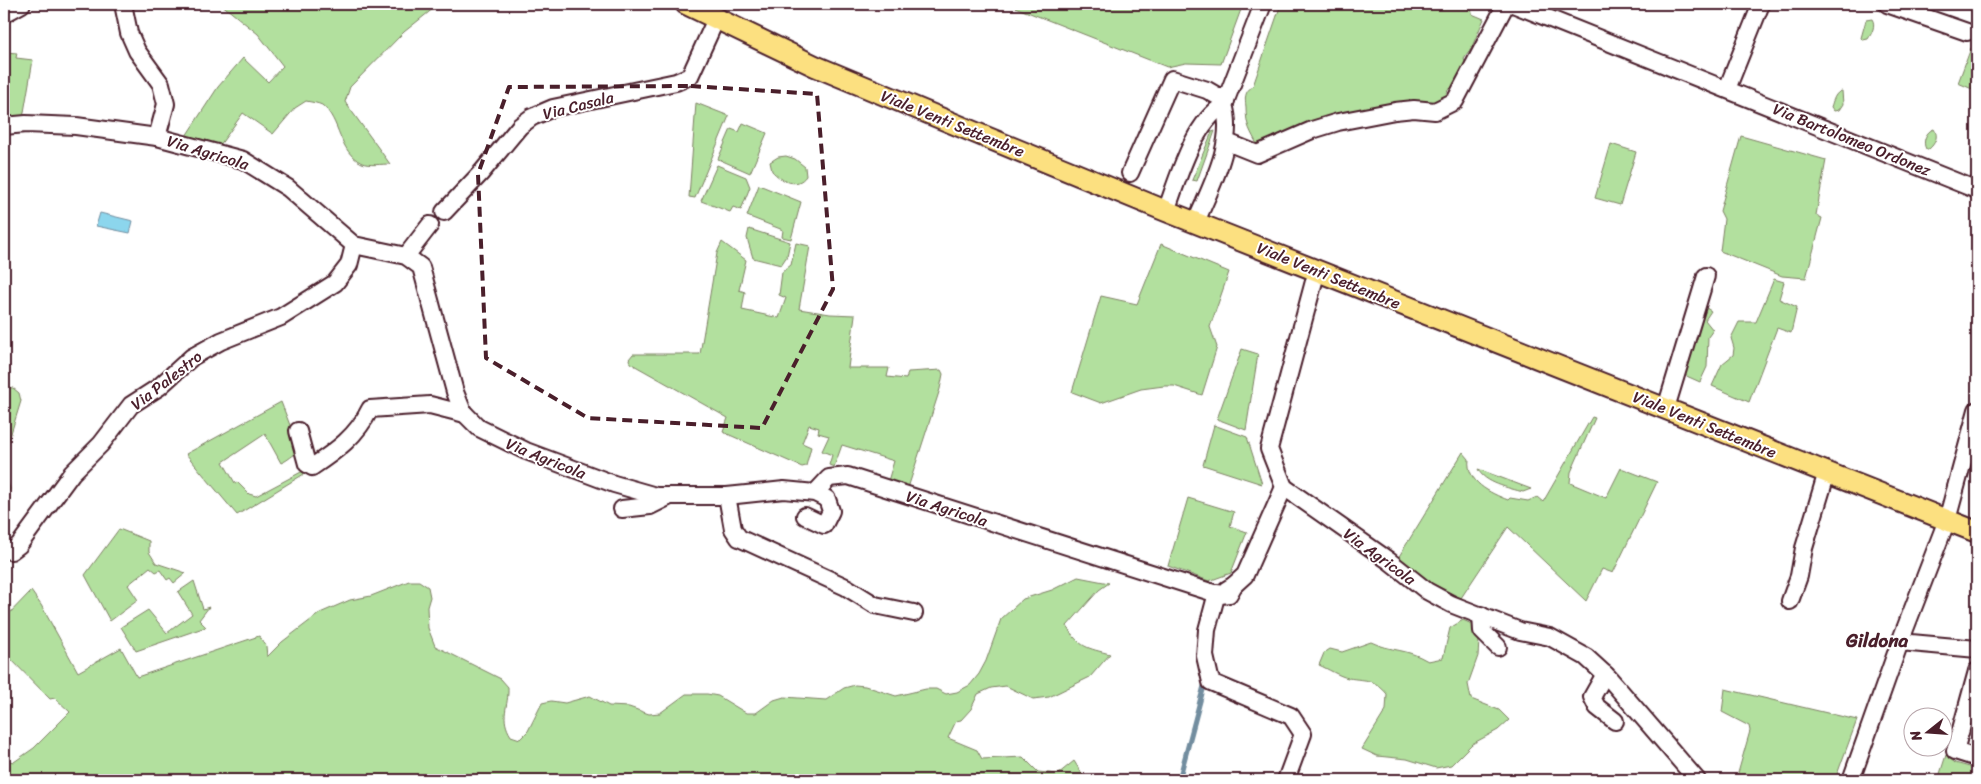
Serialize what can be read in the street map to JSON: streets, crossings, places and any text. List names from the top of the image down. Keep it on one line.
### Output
{"streets":{"main road":["Viale Venti Settembre"],"street":["Via Casala","Via Bartolomeo Ordonez","Via Agricola","Via Palestro"]},"crossings":[["Via Casala","Viale Venti Settembre"],["Via Agricola","Via Palestro"]],"districts":["Gildona"],"north":"left"}
